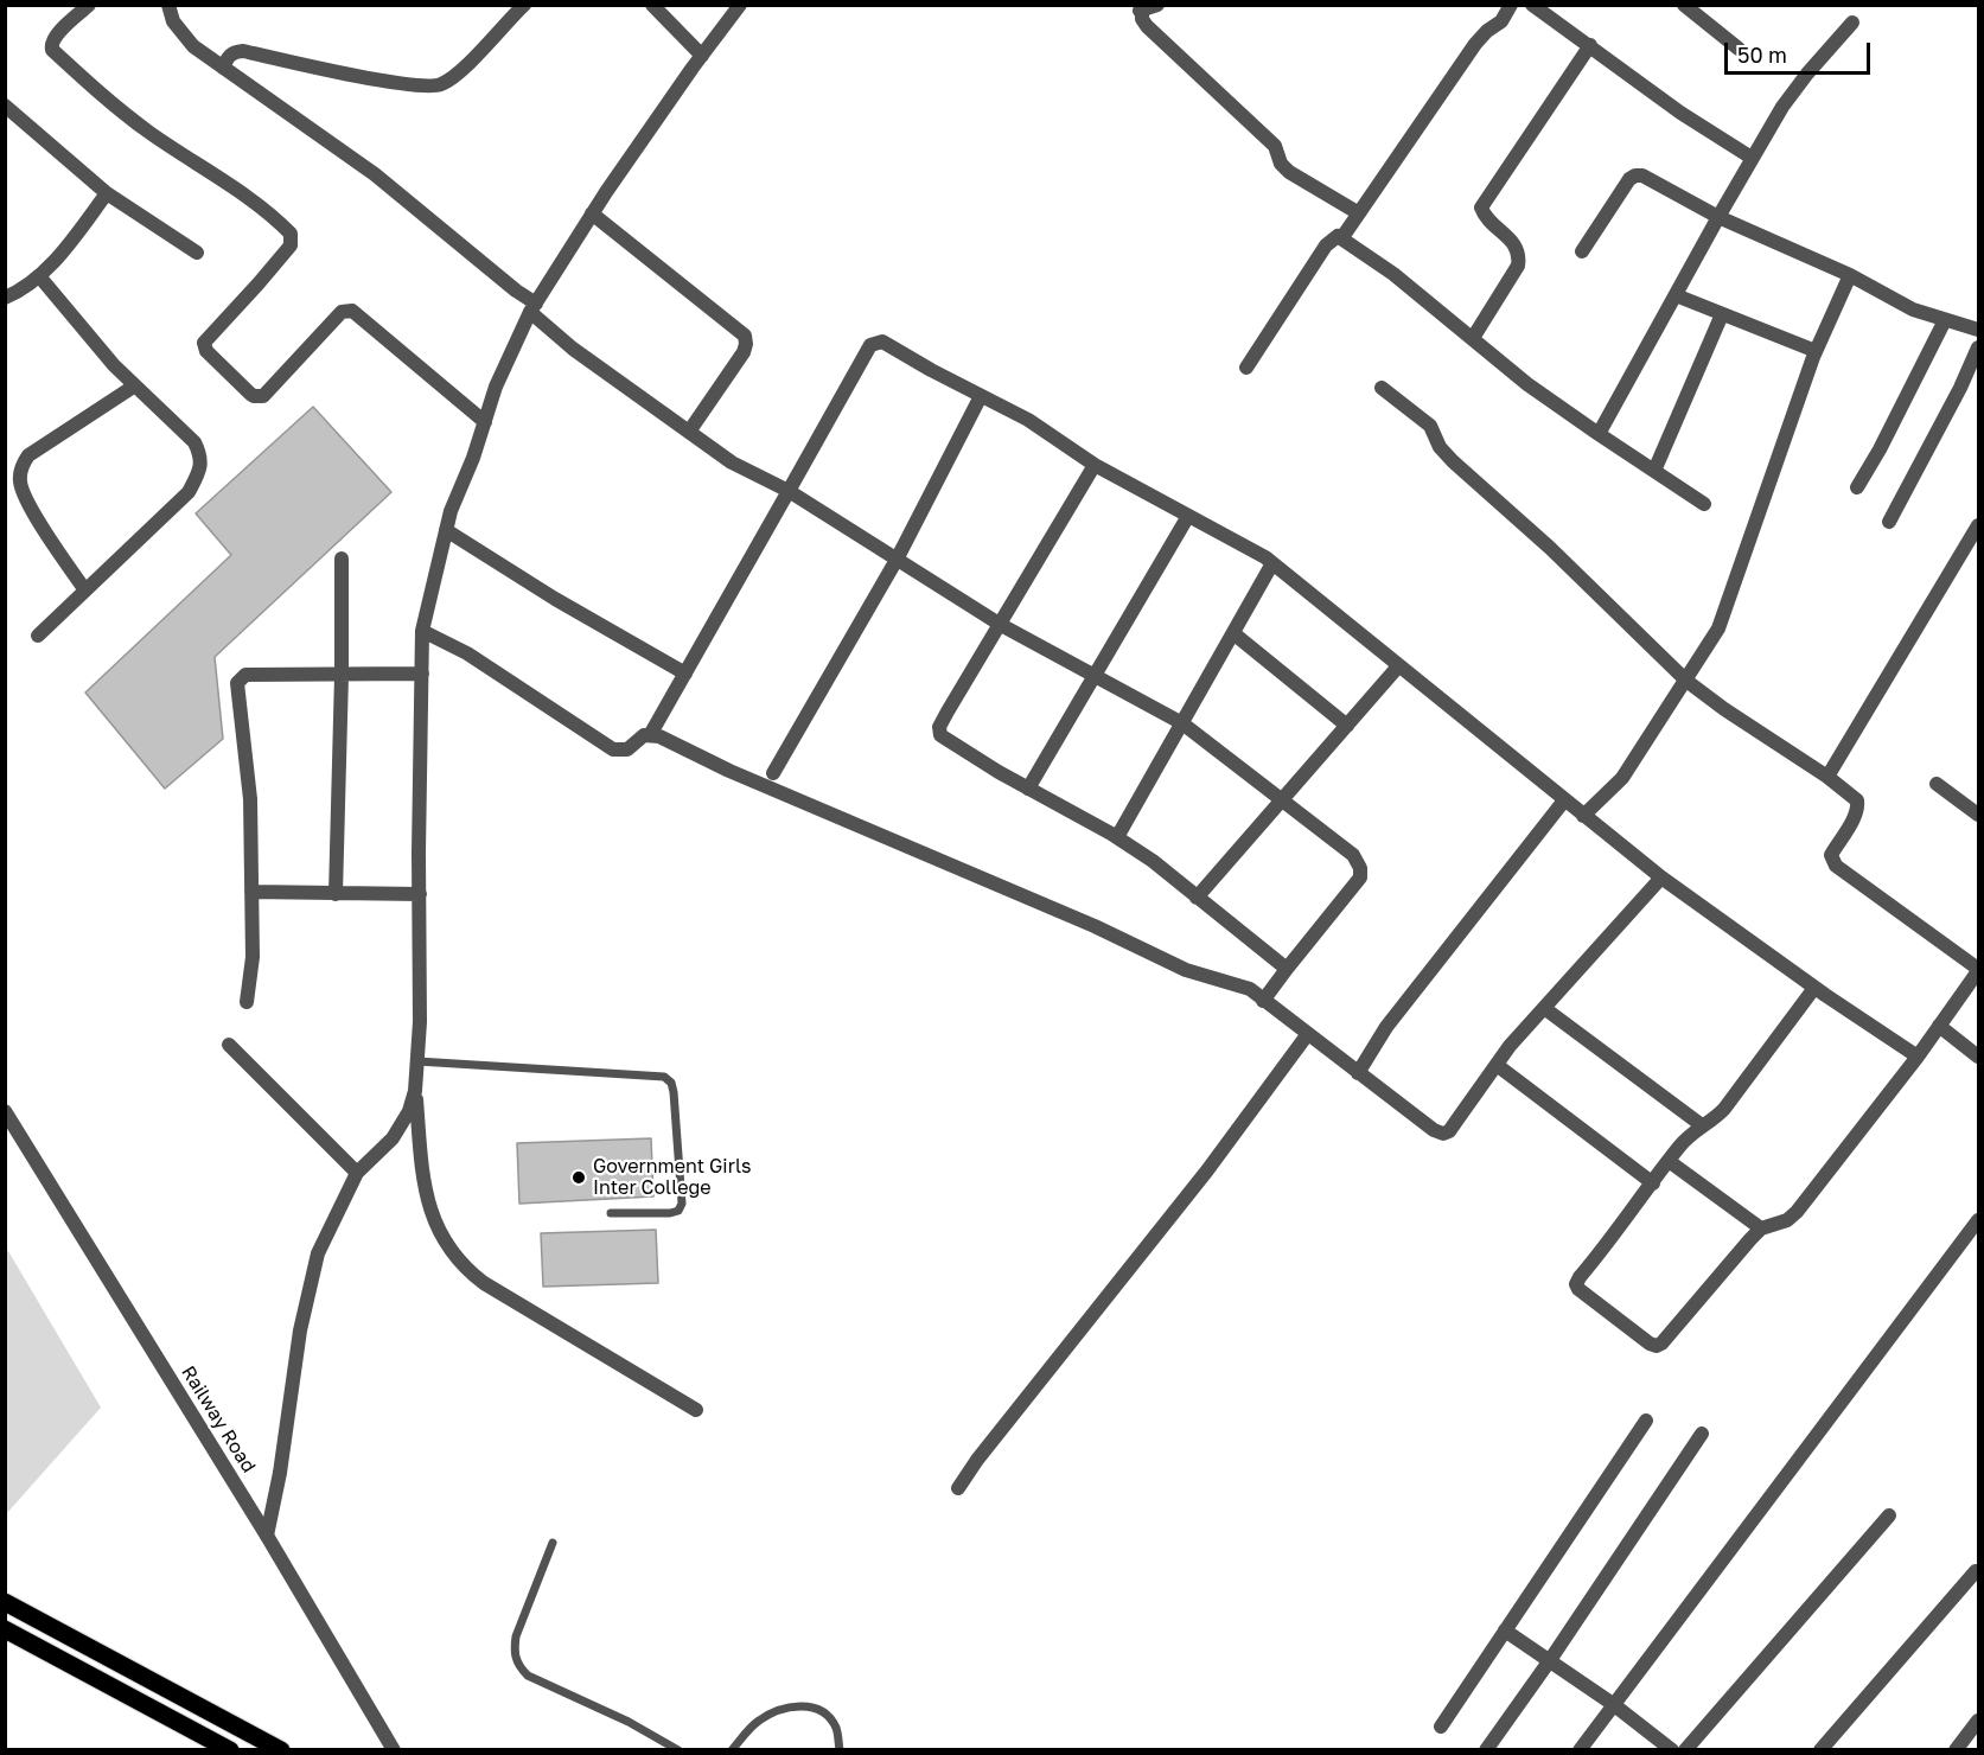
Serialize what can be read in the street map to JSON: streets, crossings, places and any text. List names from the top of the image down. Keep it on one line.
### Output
{"streets":{"street":["Railway Road"]},"places":["Government Girls Inter College"],"scale_bar":"50 m"}
